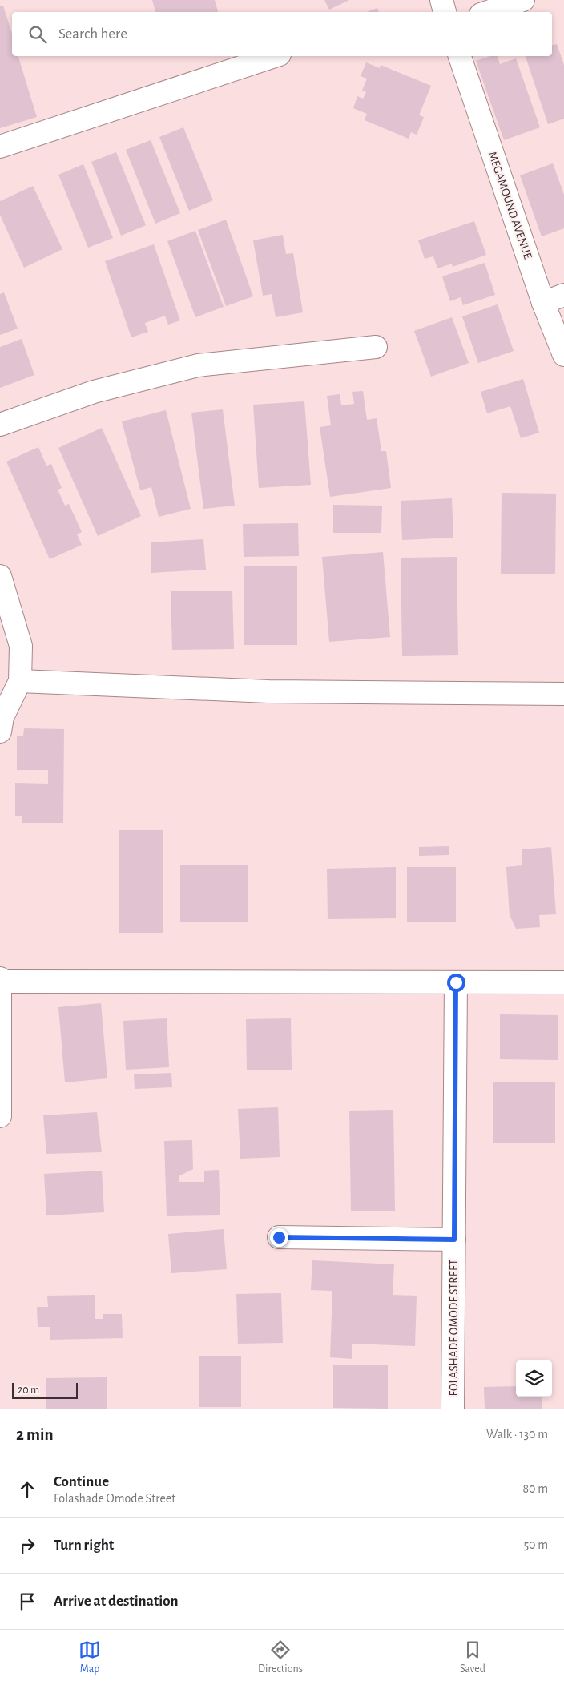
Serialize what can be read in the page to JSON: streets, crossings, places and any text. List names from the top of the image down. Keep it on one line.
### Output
{"streets":{"street":["MEGAMOUND AVENUE","FOLASHADE OMODE STREET"]},"scale_bar":"20 m","page":{"search":"Search here","scale":"20 m","heading":["2 min","Walk · 130 m"],"list":[["Continue","Folashade Omode Street","80 m"],["Turn right","50 m"],"Arrive at destination"],"nav":["Map","Directions","Saved"]}}
